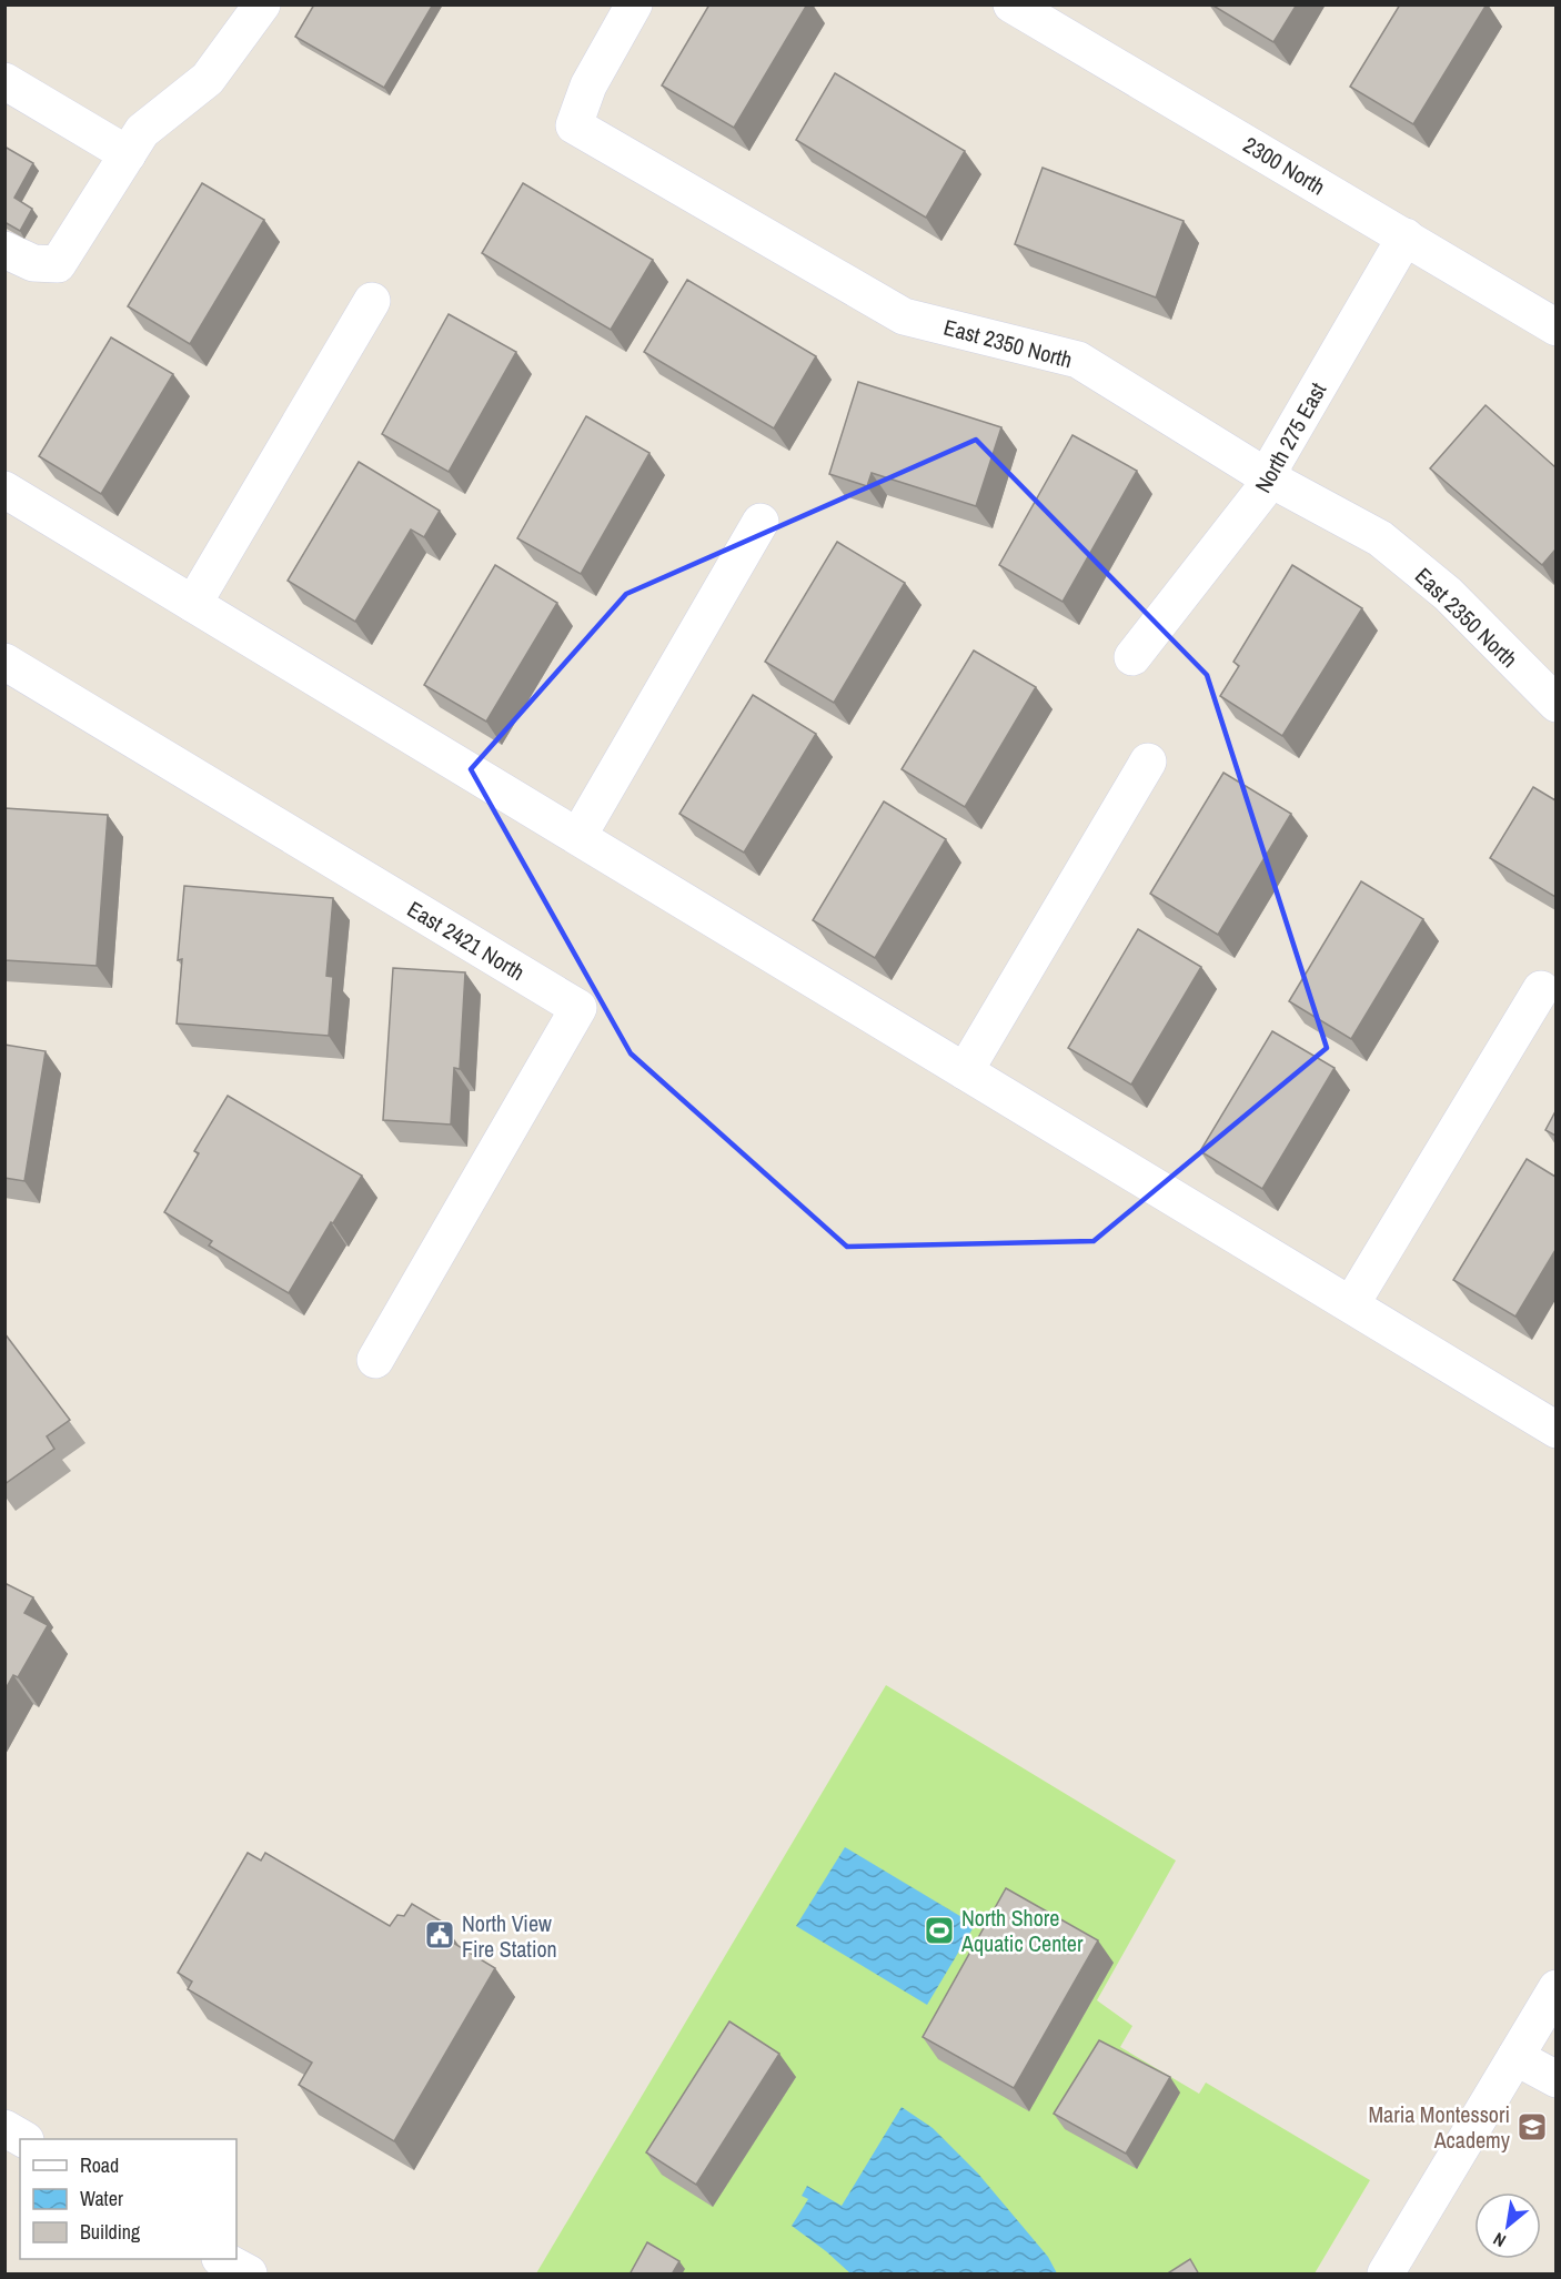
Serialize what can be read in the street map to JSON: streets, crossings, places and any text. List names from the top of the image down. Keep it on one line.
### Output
{"streets":{"street":["2300 North","East 2350 North","North 275 East","East 2421 North"]},"crossings":[["2300 North","North 275 East"],["East 2350 North","North 275 East"]],"places":{"sports":["North Shore Aquatic Center"],"public building":["North View Fire Station"],"school or university":["Maria Montessori Academy"]},"legend":["Road","Water","Building"],"north":"bottom left"}
